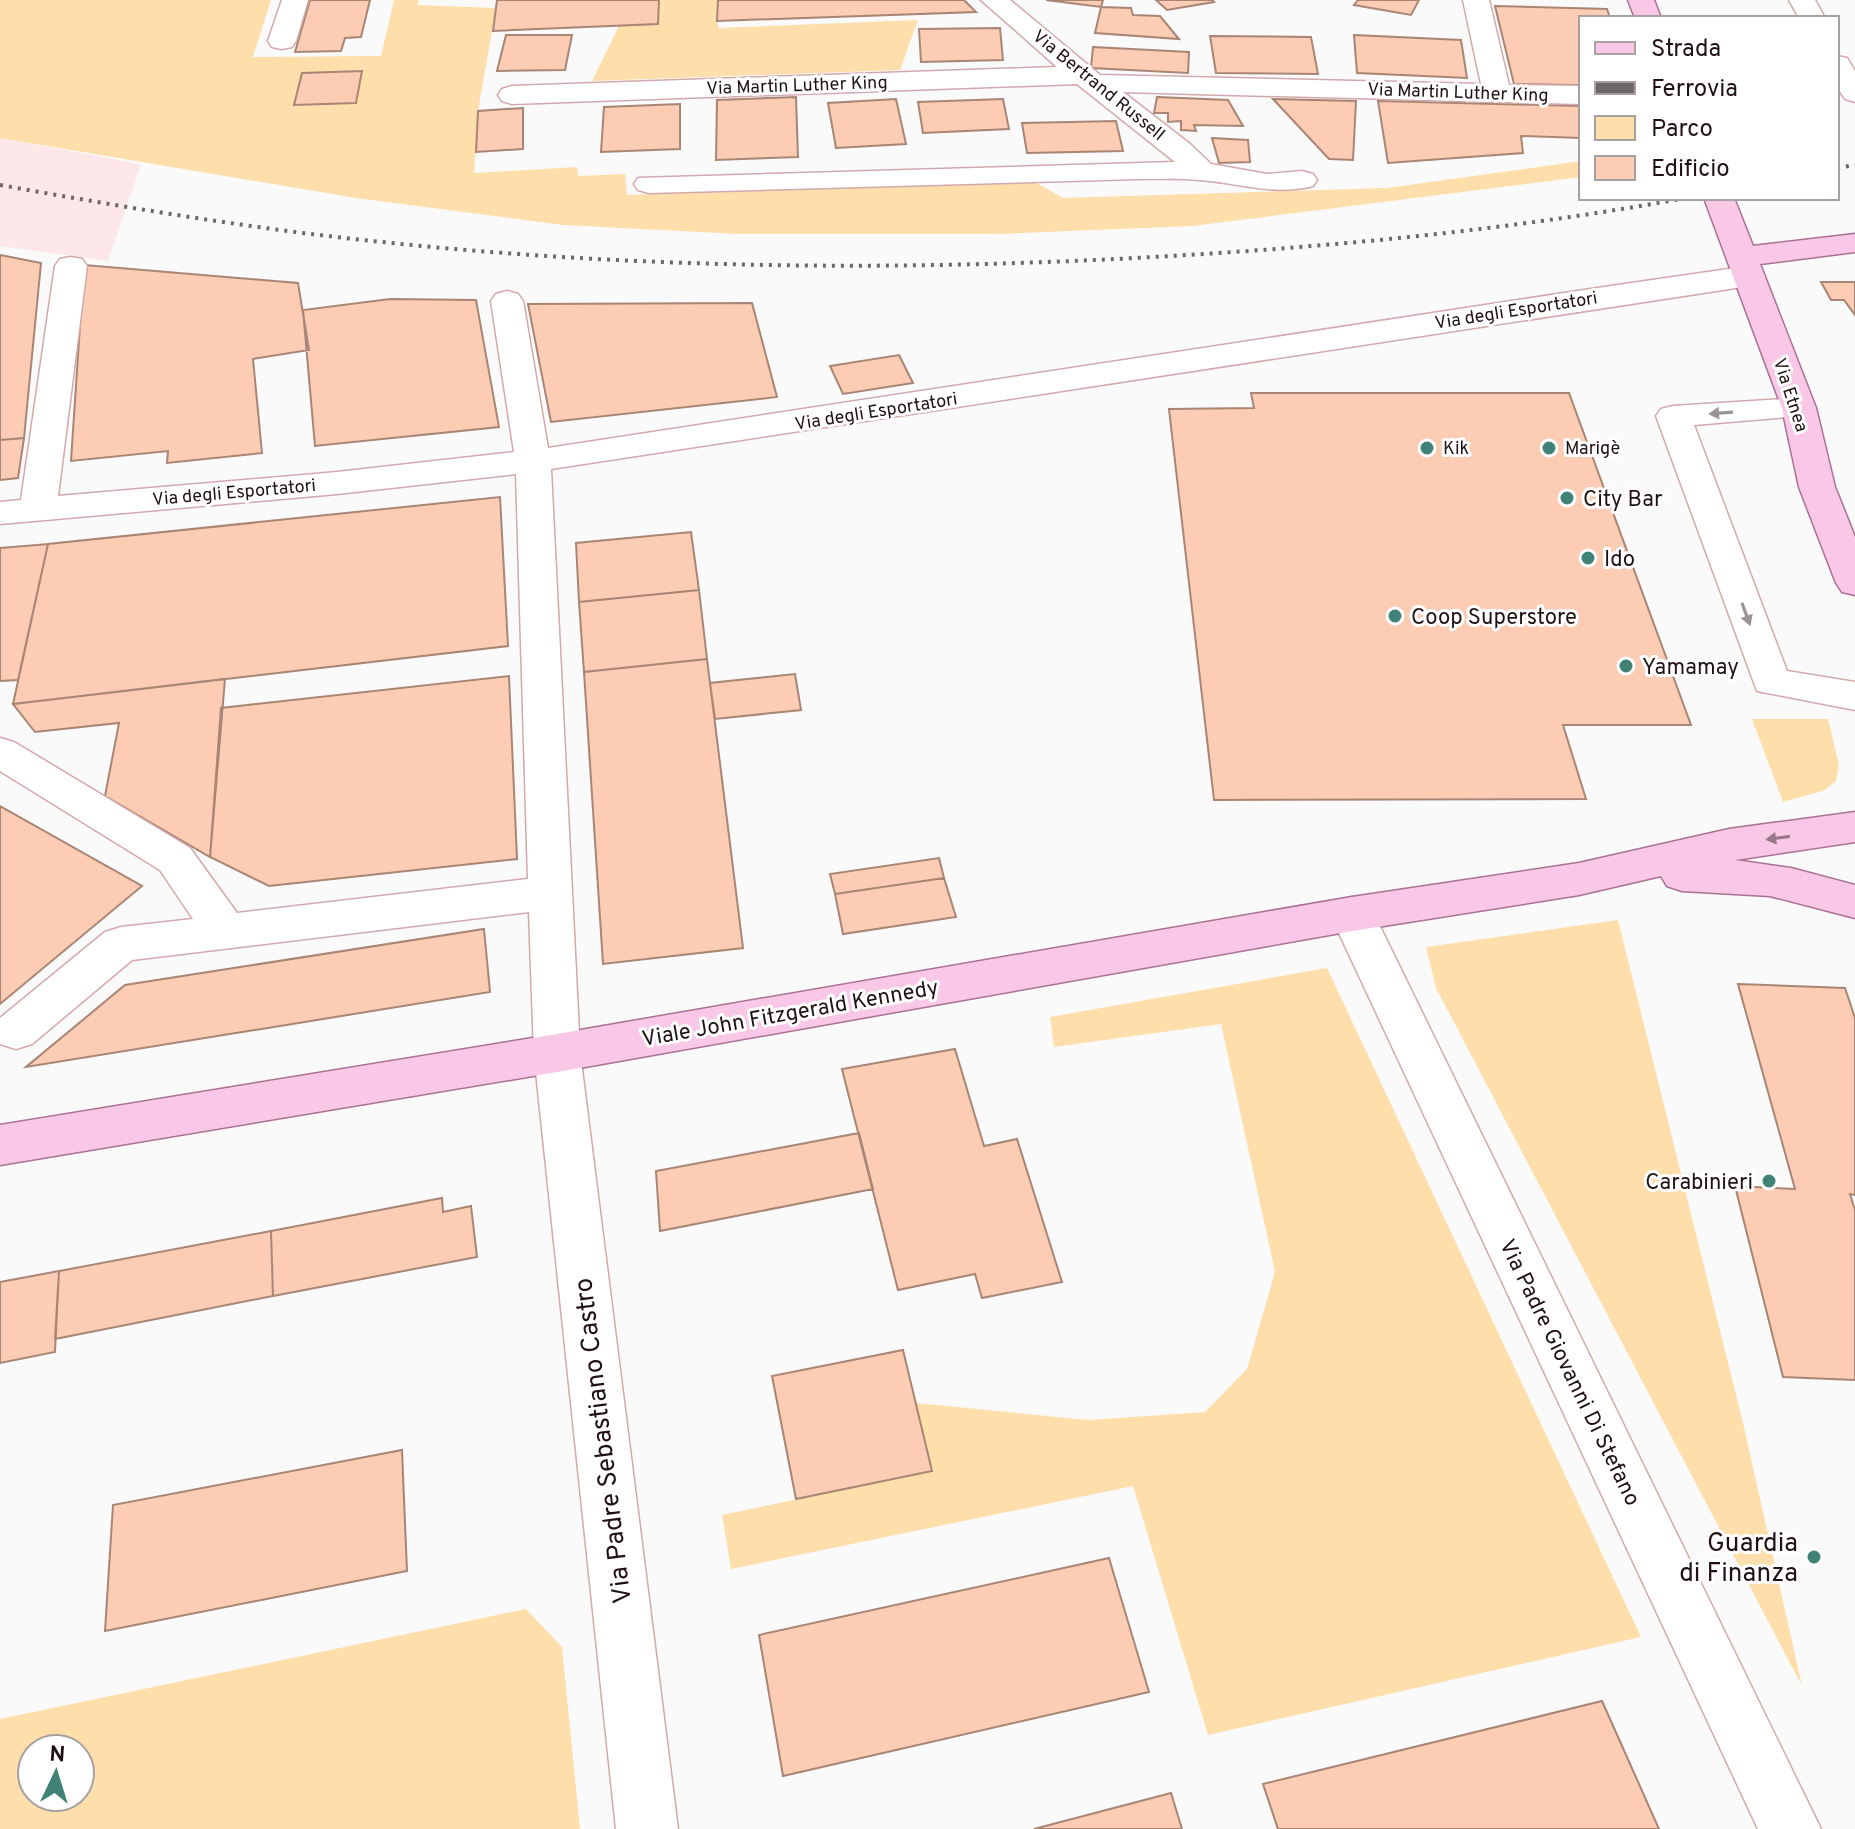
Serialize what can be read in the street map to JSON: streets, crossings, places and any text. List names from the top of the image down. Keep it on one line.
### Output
{"streets":{"main road":["Via Etnea","Viale John Fitzgerald Kennedy"],"street":["Via Martin Luther King","Via Bertrand Russell","Via degli Esportatori","Via Padre Giovanni Di Stefano","Via Padre Sebastiano Castro"]},"crossings":[["Via Martin Luther King","Via Bertrand Russell"],["Via degli Esportatori","Via Etnea"],["Via degli Esportatori","Via Padre Sebastiano Castro"],["Viale John Fitzgerald Kennedy","Via Padre Giovanni Di Stefano"],["Viale John Fitzgerald Kennedy","Via Padre Sebastiano Castro"]],"places":["Kik","Marigè","City Bar","Ido","Coop Superstore","Yamamay","Carabinieri","Guardia di Finanza"],"legend":["Strada","Ferrovia","Parco","Edificio"],"north":"top"}
